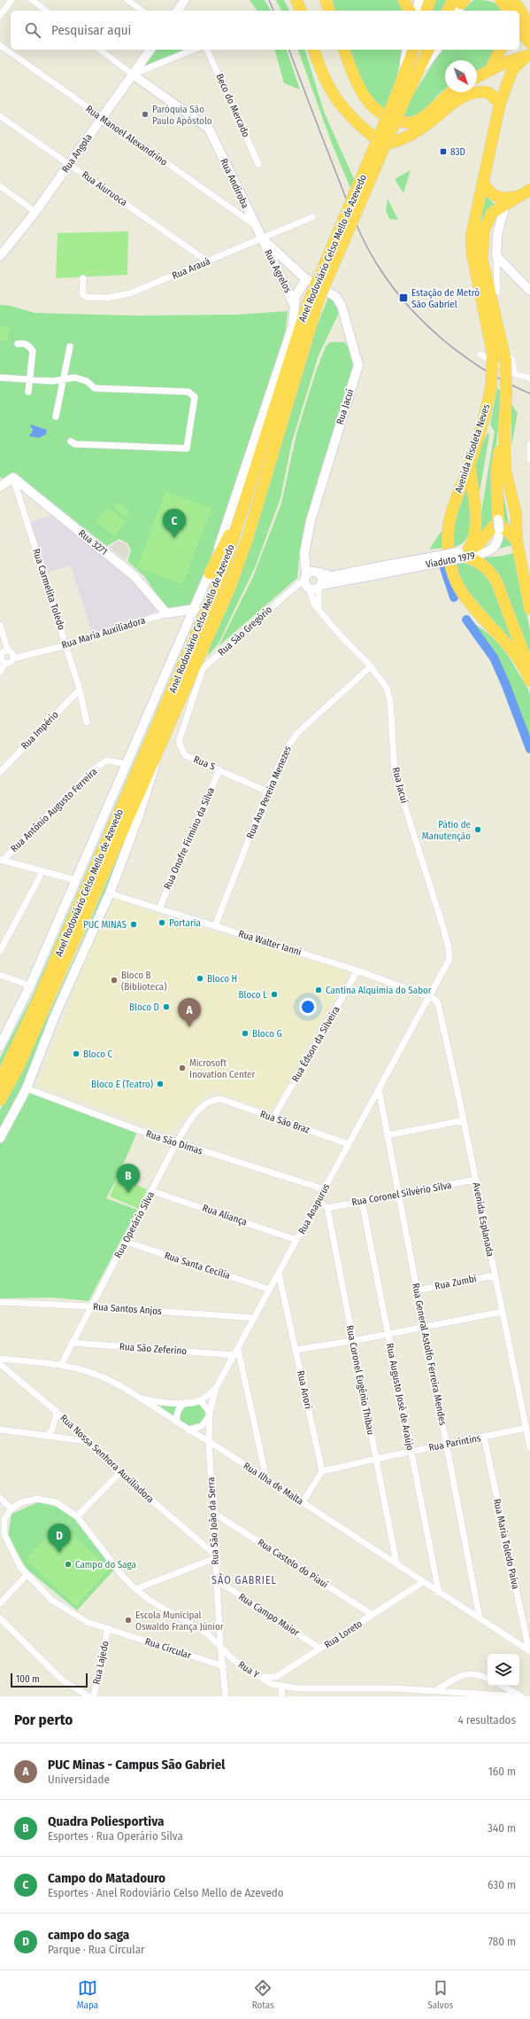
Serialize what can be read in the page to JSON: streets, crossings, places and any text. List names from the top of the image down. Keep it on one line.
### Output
{"streets":{"highway":["Anel Rodoviário Celso Mello de Azevedo","Avenida Risoleta Neves"],"street":["Beco do Mercado","Rua Manoel Alexandrino","Rua Angola","Rua Andiroba","Rua Aiuruoca","Rua Arauá","Rua Agrelos","Rua Jacuí","Rua 3271","Viaduto 1979","Rua Carmelita Toledo","Rua São Gregório","Rua Maria Auxiliadora","Rua Império","Rua S","Rua Ana Pereira Menezes","Rua Antônio Augusto Ferreira","Rua Onofre Firmino da Silva","Rua Walter Ianni","Rua Édson da Silveira","Rua São Braz","Rua São Dimas","Rua Coronel Silvério Silva","Rua Anapurus","Rua Aliança","Avenida Esplanada","Rua Operário Silva","Rua Santa Cecília","Rua Zumbi","Rua Santos Anjos","Rua São Zeferino","Rua General Astolfo Ferreira Mendes","Rua Coronel Eugênio Thibau","Rua Anori","Rua Augusto José de Araújo","Rua Parintins","Rua Nossa Senhora Auxiliadora","Rua Ilha de Malta","Rua São João da Serra","Rua Maria Toledo Paiva","Rua Castelo do Piauí","Rua Campo Maior","Rua Loreto","Rua Circular","Rua Lajedo","Rua Y"]},"crossings":[["Rua Manoel Alexandrino","Rua Angola"],["Rua Manoel Alexandrino","Rua Andiroba"],["Rua Angola","Rua Andiroba"],["Rua Angola","Rua Aiuruoca"],["Rua Andiroba","Rua Arauá"],["Rua Andiroba","Rua Agrelos"],["Rua Aiuruoca","Rua Arauá"],["Anel Rodoviário Celso Mello de Azevedo","Rua Agrelos"],["Anel Rodoviário Celso Mello de Azevedo","Rua Jacuí"],["Anel Rodoviário Celso Mello de Azevedo","Rua São Gregório"],["Anel Rodoviário Celso Mello de Azevedo","Rua Maria Auxiliadora"],["Anel Rodoviário Celso Mello de Azevedo","Rua Antônio Augusto Ferreira"],["Anel Rodoviário Celso Mello de Azevedo","Rua Walter Ianni"],["Anel Rodoviário Celso Mello de Azevedo","Rua São Dimas"],["Rua Arauá","Rua Agrelos"],["Rua Jacuí","Rua São Gregório"],["Rua Jacuí","Rua Ana Pereira Menezes"],["Rua Jacuí","Rua Anapurus"],["Rua 3271","Rua Carmelita Toledo"],["Rua 3271","Rua Maria Auxiliadora"],["Rua Carmelita Toledo","Rua Maria Auxiliadora"],["Rua Carmelita Toledo","Rua Império"],["Rua São Gregório","Rua S"],["Rua S","Rua Ana Pereira Menezes"],["Rua S","Rua Onofre Firmino da Silva"],["Rua Ana Pereira Menezes","Rua Walter Ianni"],["Rua Onofre Firmino da Silva","Rua Walter Ianni"],["Rua Walter Ianni","Rua Édson da Silveira"],["Rua Walter Ianni","Rua Anapurus"],["Rua Walter Ianni","Avenida Esplanada"],["Rua Édson da Silveira","Rua São Braz"],["Rua São Braz","Rua Anapurus"],["Rua São Braz","Rua Operário Silva"],["Rua São Dimas","Rua Anapurus"],["Rua São Dimas","Rua Operário Silva"],["Rua Coronel Silvério Silva","Avenida Esplanada"],["Rua Coronel Silvério Silva","Rua General Astolfo Ferreira Mendes"],["Rua Coronel Silvério Silva","Rua Coronel Eugênio Thibau"],["Rua Coronel Silvério Silva","Rua Augusto José de Araújo"],["Rua Anapurus","Rua Aliança"],["Rua Anapurus","Avenida Esplanada"],["Rua Anapurus","Rua Santa Cecília"],["Rua Anapurus","Rua Santos Anjos"],["Rua Anapurus","Rua São Zeferino"],["Rua Anapurus","Rua General Astolfo Ferreira Mendes"],["Rua Anapurus","Rua Anori"],["Rua Anapurus","Rua Ilha de Malta"],["Rua Anapurus","Rua São João da Serra"],["Rua Aliança","Rua Operário Silva"],["Avenida Esplanada","Rua Zumbi"],["Avenida Esplanada","Rua Parintins"],["Rua Operário Silva","Rua Santa Cecília"],["Rua Operário Silva","Rua Santos Anjos"],["Rua Operário Silva","Rua São Zeferino"],["Rua Operário Silva","Rua Ilha de Malta"],["Rua Zumbi","Rua General Astolfo Ferreira Mendes"],["Rua General Astolfo Ferreira Mendes","Rua Parintins"],["Rua General Astolfo Ferreira Mendes","Rua Ilha de Malta"],["Rua Coronel Eugênio Thibau","Rua Parintins"],["Rua Coronel Eugênio Thibau","Rua Ilha de Malta"],["Rua Anori","Rua Parintins"],["Rua Augusto José de Araújo","Rua Parintins"],["Rua Augusto José de Araújo","Rua Ilha de Malta"],["Rua Parintins","Rua Maria Toledo Paiva"],["Rua Nossa Senhora Auxiliadora","Rua São João da Serra"],["Rua Ilha de Malta","Rua São João da Serra"],["Rua Ilha de Malta","Rua Maria Toledo Paiva"],["Rua Ilha de Malta","Rua Loreto"],["Rua São João da Serra","Rua Castelo do Piauí"],["Rua São João da Serra","Rua Campo Maior"],["Rua São João da Serra","Rua Circular"],["Rua São João da Serra","Rua Y"],["Rua Castelo do Piauí","Rua Loreto"],["Rua Campo Maior","Rua Loreto"],["Rua Loreto","Rua Y"],["Rua Circular","Rua Lajedo"]],"districts":["SÃO GABRIEL"],"places":{"other":["Paróquia São Paulo Apóstolo","Pátio de Manutenção","Portaria","PUC MINAS","Bloco H","Bloco B (Biblioteca)","Cantina Alquimia do Sabor","Bloco L","Bloco D","Bloco G","Bloco C","Microsoft Inovation Center","Bloco E (Teatro)","Campo do Saga","Escola Municipal Oswaldo França Júnior"],"transit":["83D","Estação de Metrô São Gabriel"]},"scale_bar":"100 m","north":"bottom right","page":{"search":"Pesquisar aqui","pins":["C","A","B","D"],"scale":"100 m","heading":["Por perto","4 resultados"],"list":[{"mark":"A","name":"PUC Minas - Campus São Gabriel","note":"Universidade","value":"160 m"},{"mark":"B","name":"Quadra Poliesportiva","note":"Esportes · Rua Operário Silva","value":"340 m"},{"mark":"C","name":"Campo do Matadouro","note":"Esportes · Anel Rodoviário Celso Mello de Azevedo","value":"630 m"},{"mark":"D","name":"campo do saga","note":"Parque · Rua Circular","value":"780 m"}],"nav":["Mapa","Rotas","Salvos"]}}
